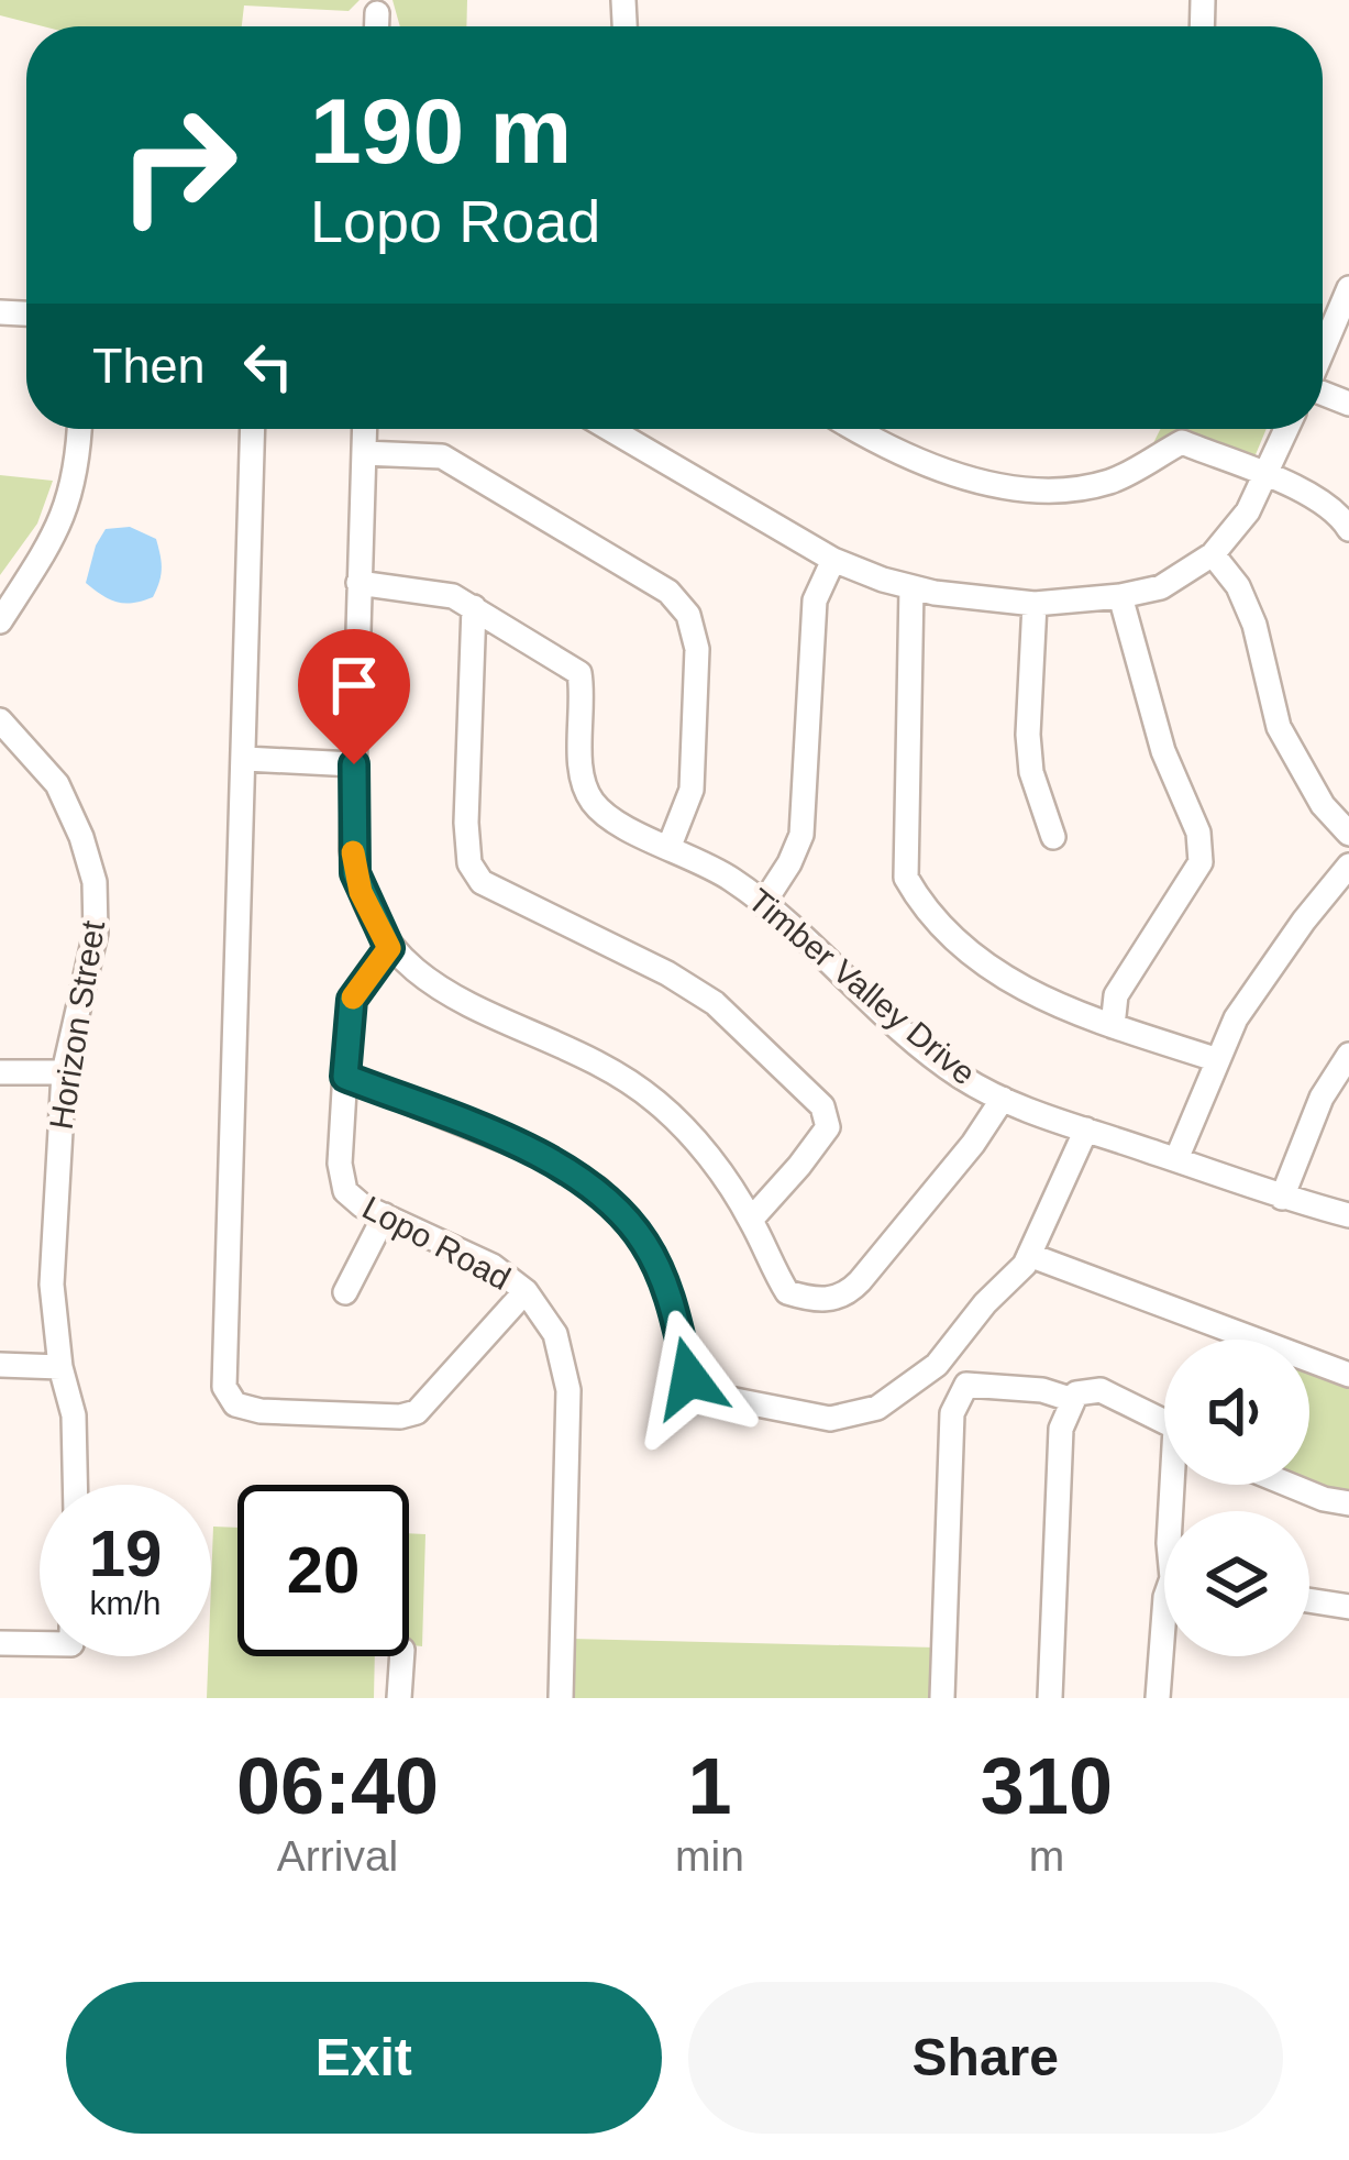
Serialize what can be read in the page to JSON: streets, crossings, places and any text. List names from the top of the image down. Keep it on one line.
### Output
{"streets":{"street":["Timber Valley Drive","Horizon Street","Lopo Road"]},"page":{"turn":["190 m","Lopo Road"],"then":"Then","speed":"19 km/h","limit":"20","eta":["06:40","Arrival","1","min","310","m"],"buttons":["Exit","Share"]}}
